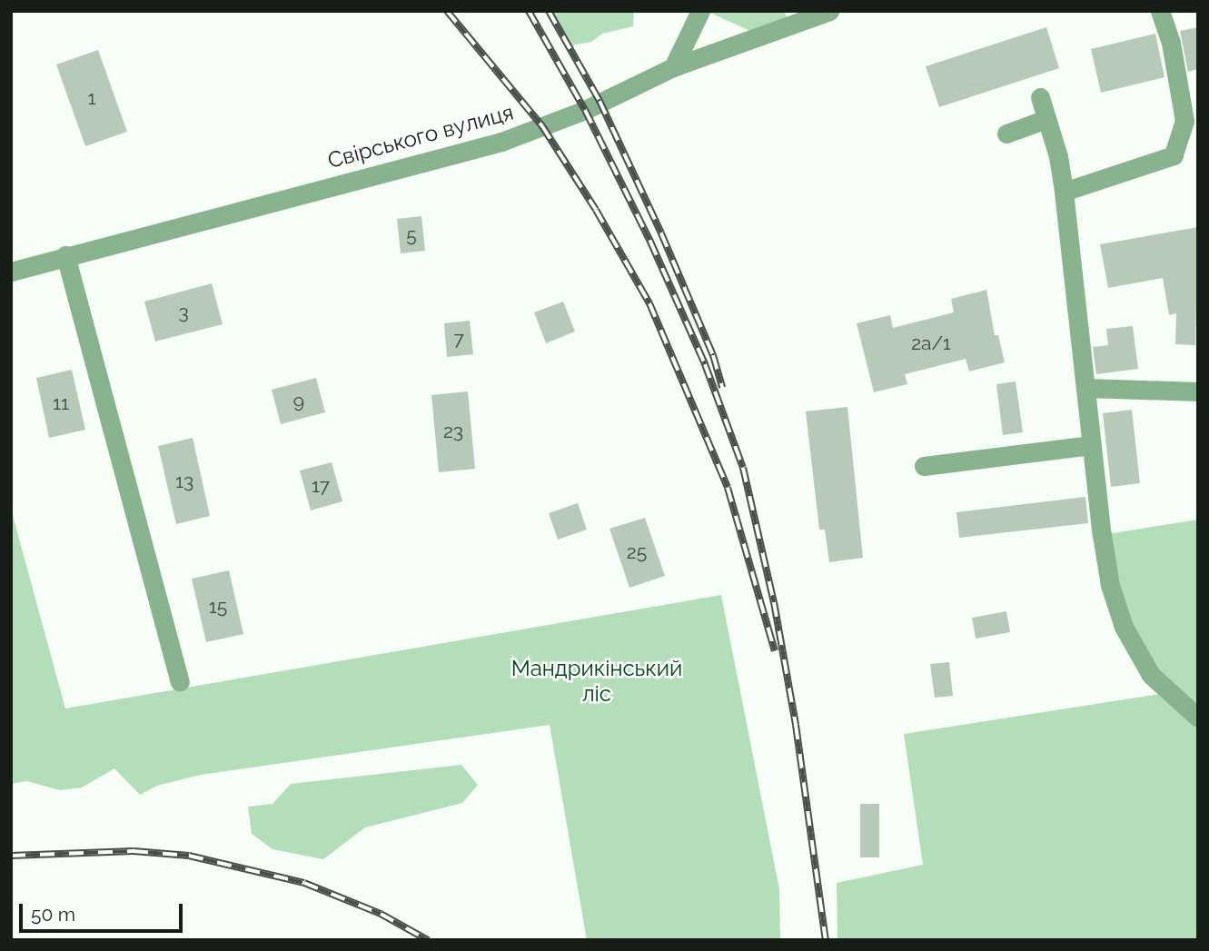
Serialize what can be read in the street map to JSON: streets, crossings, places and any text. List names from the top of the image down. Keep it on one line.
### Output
{"streets":{"street":["Свірського вулиця"]},"parks":["Мандрикінський ліс"],"house_numbers":["1","5","3","7","2а/1","9","11","23","13","17","25","15"],"scale_bar":"50 m"}
